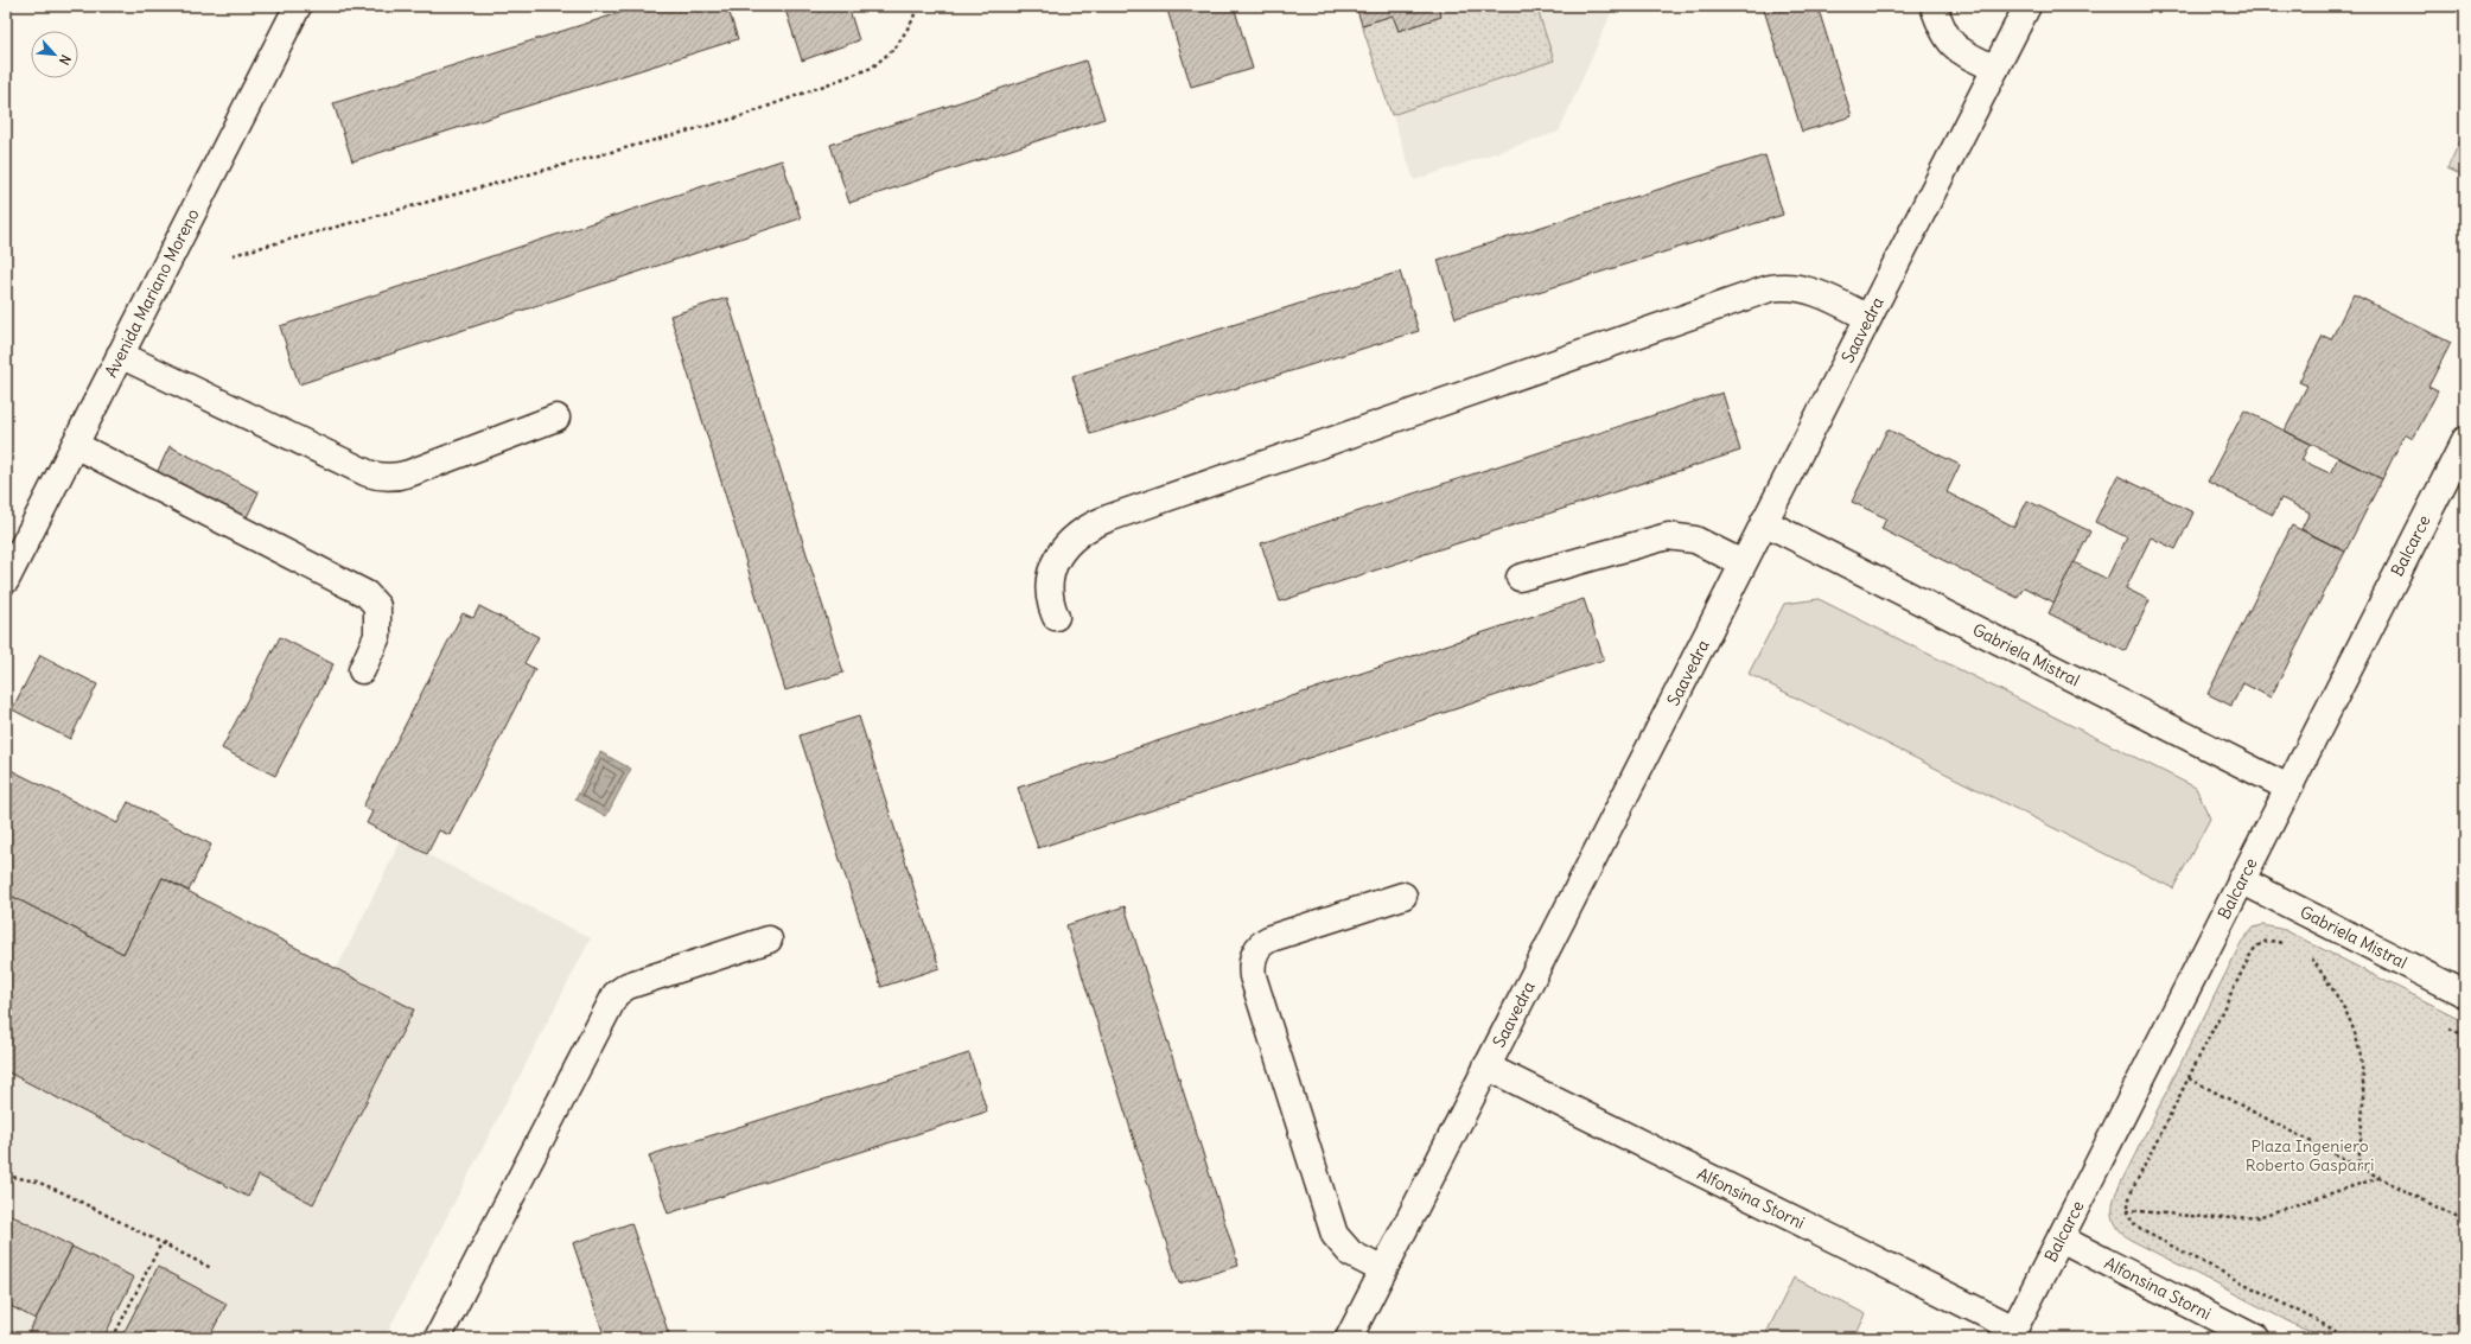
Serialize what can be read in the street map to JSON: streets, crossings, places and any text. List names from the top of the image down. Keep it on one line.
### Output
{"streets":{"street":["Avenida Mariano Moreno","Saavedra","Balcarce","Gabriela Mistral","Alfonsina Storni"]},"crossings":[["Saavedra","Gabriela Mistral"],["Saavedra","Alfonsina Storni"],["Balcarce","Gabriela Mistral"],["Balcarce","Alfonsina Storni"]],"parks":["Plaza Ingeniero Roberto Gasparri"],"north":"bottom right"}
